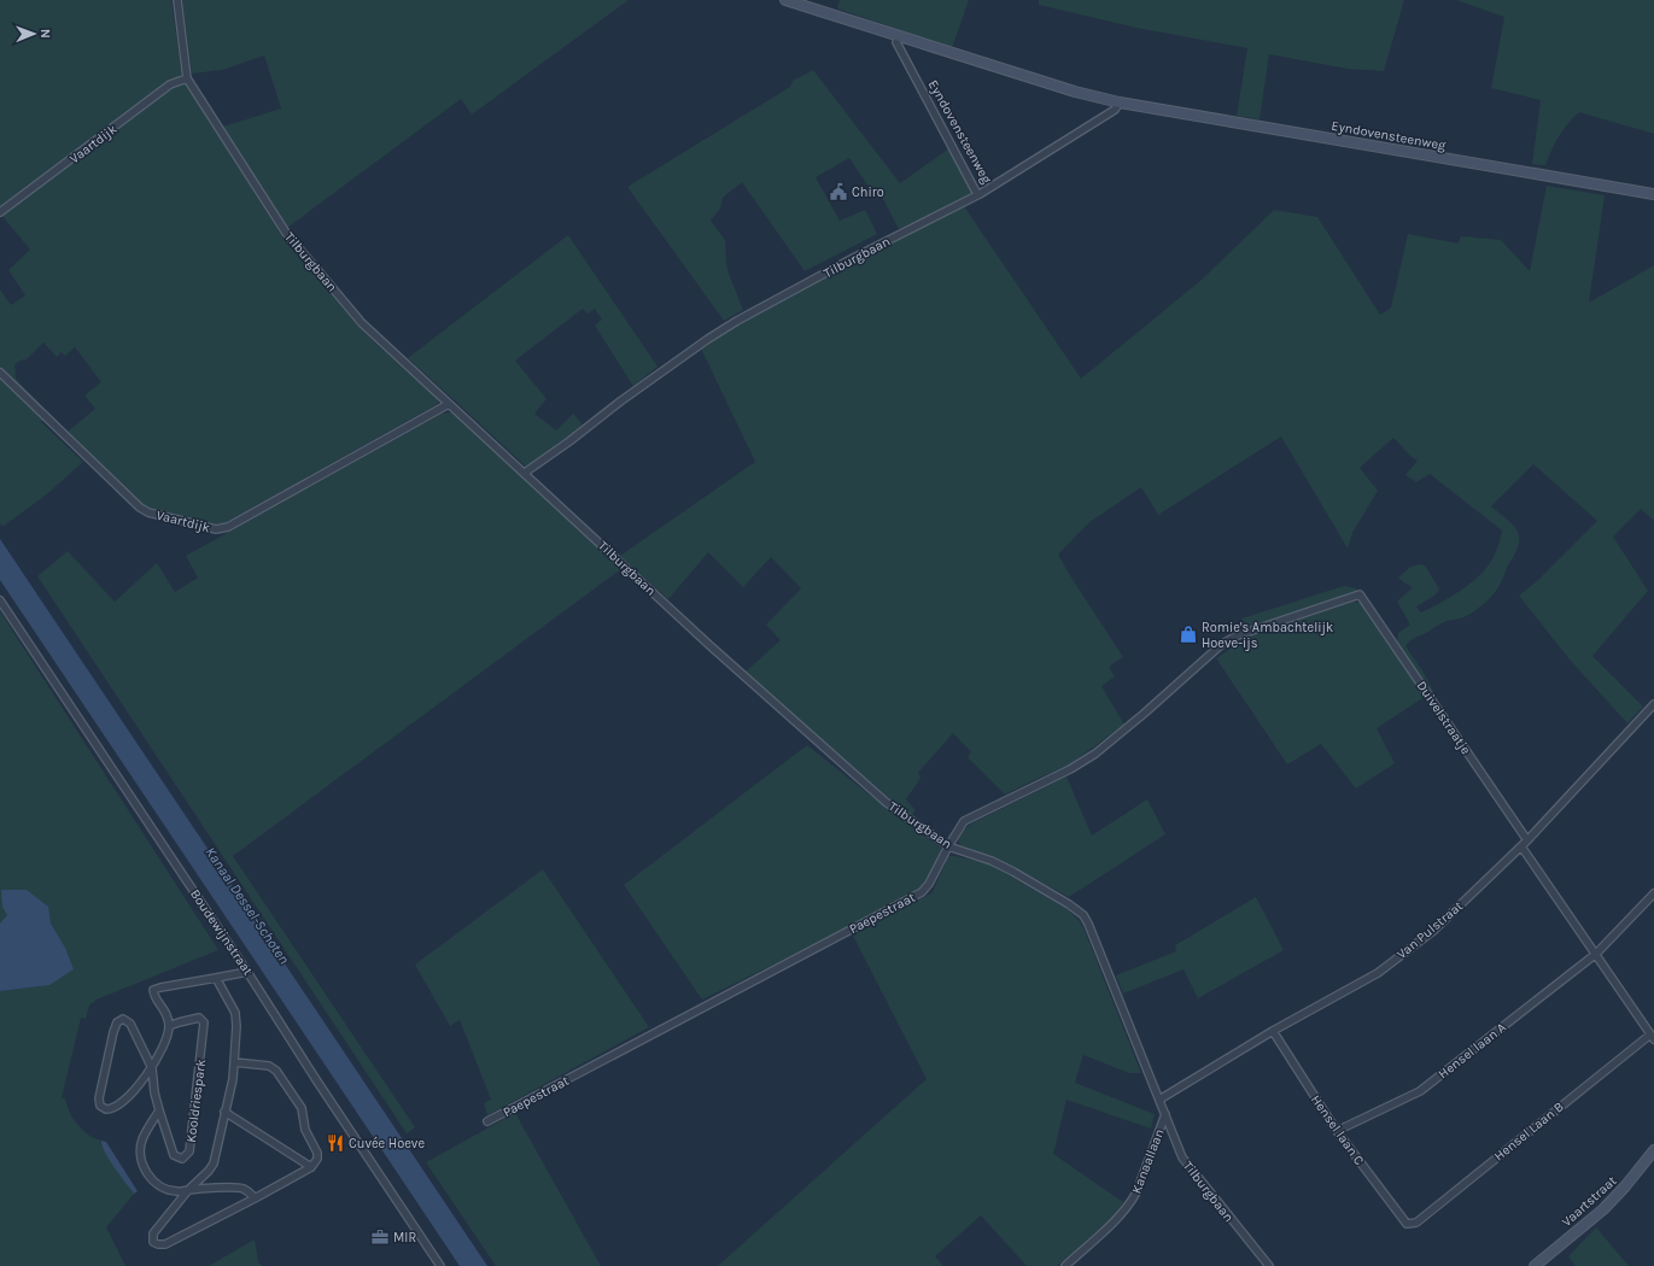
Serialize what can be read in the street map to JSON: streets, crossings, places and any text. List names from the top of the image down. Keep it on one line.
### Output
{"streets":{"street":["Eyndovensteenweg","Vaartdijk","Tilburgbaan","Duivelstraatje","Paepestraat","Van Pulstraat","Boudewijnstraat","Hensel laan A","Kooldriespark","Hensel laan C","Hensel Laan B","Kanaallaan","Vaartstraat"]},"crossings":[["Eyndovensteenweg","Tilburgbaan"],["Vaartdijk","Tilburgbaan"],["Tilburgbaan","Paepestraat"],["Tilburgbaan","Van Pulstraat"],["Tilburgbaan","Kanaallaan"],["Duivelstraatje","Paepestraat"],["Duivelstraatje","Van Pulstraat"],["Van Pulstraat","Hensel laan C"],["Hensel laan A","Hensel laan C"],["Hensel laan C","Hensel Laan B"]],"water":["Kanaal Dessel-Schoten"],"places":{"public building":["Chiro"],"shop":["Romie's Ambachtelijk Hoeve-ijs"],"restaurant":["Cuvée Hoeve"],"office":["MIR"]},"north":"right"}
